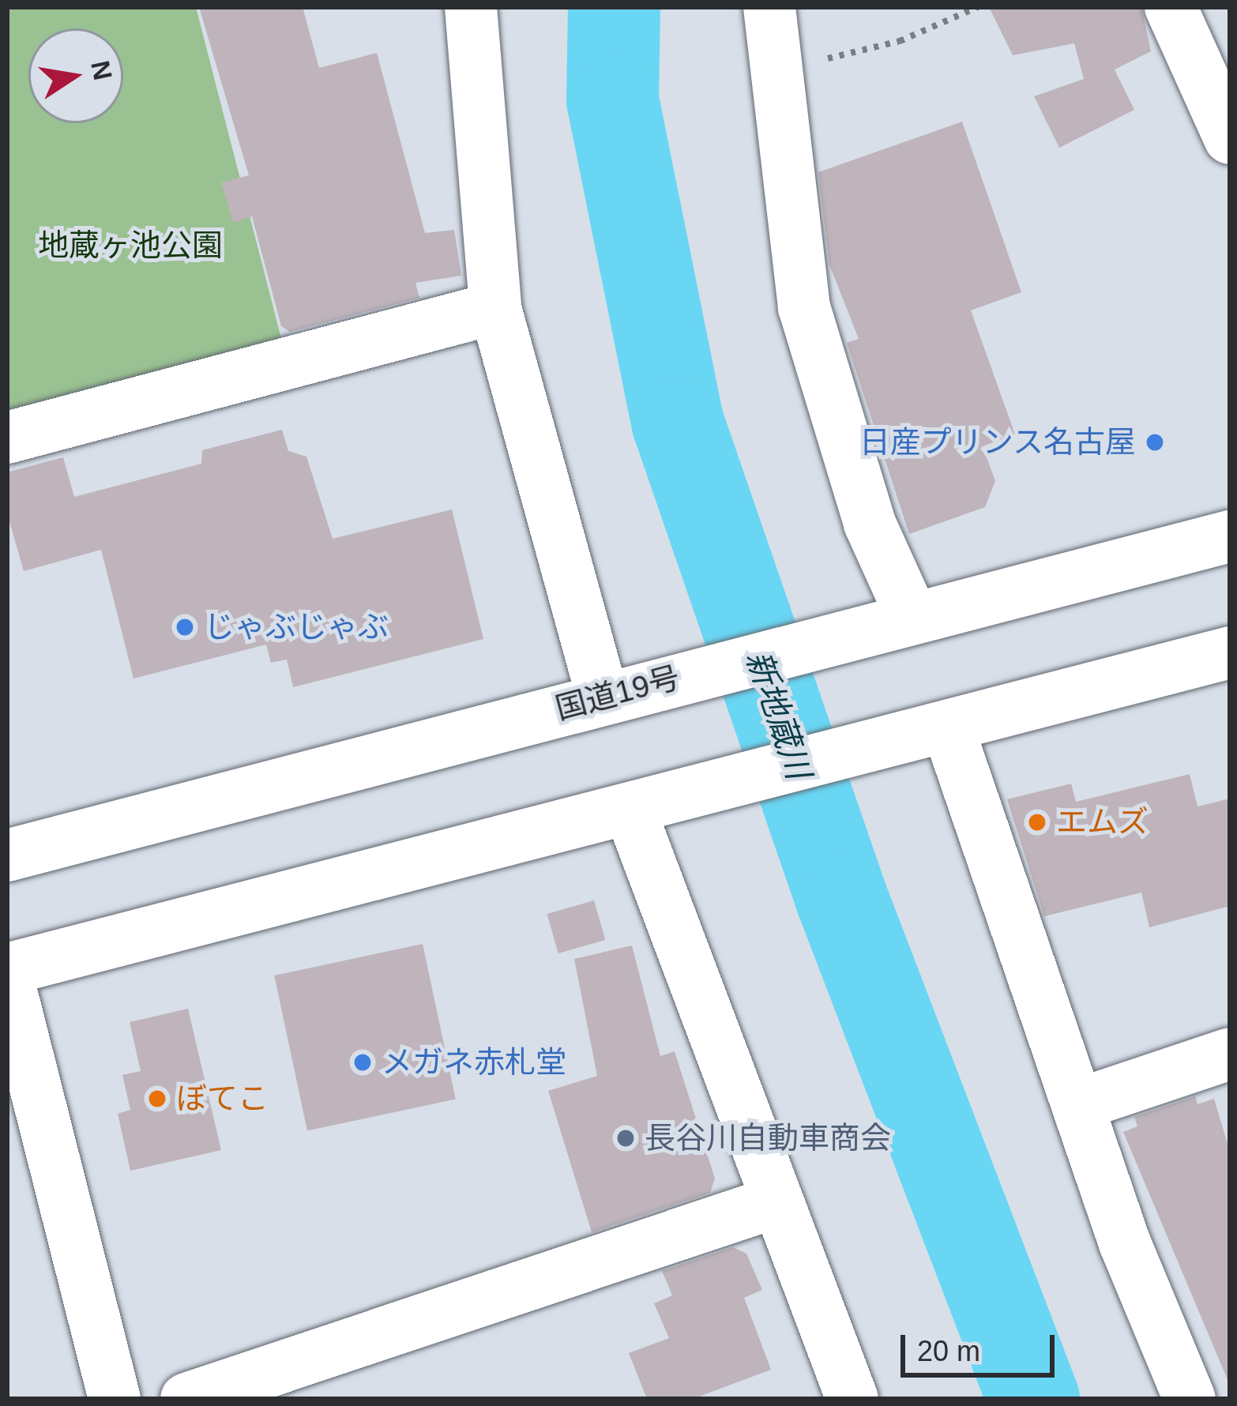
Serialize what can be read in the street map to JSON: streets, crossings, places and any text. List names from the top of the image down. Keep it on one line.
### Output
{"streets":{"main road":["国道19号"]},"water":["新地蔵川"],"parks":["地蔵ヶ池公園"],"places":["日産プリンス名古屋","じゃぶじゃぶ","エムズ","メガネ赤札堂","ぼてこ","長谷川自動車商会"],"scale_bar":"20 m","north":"right"}
